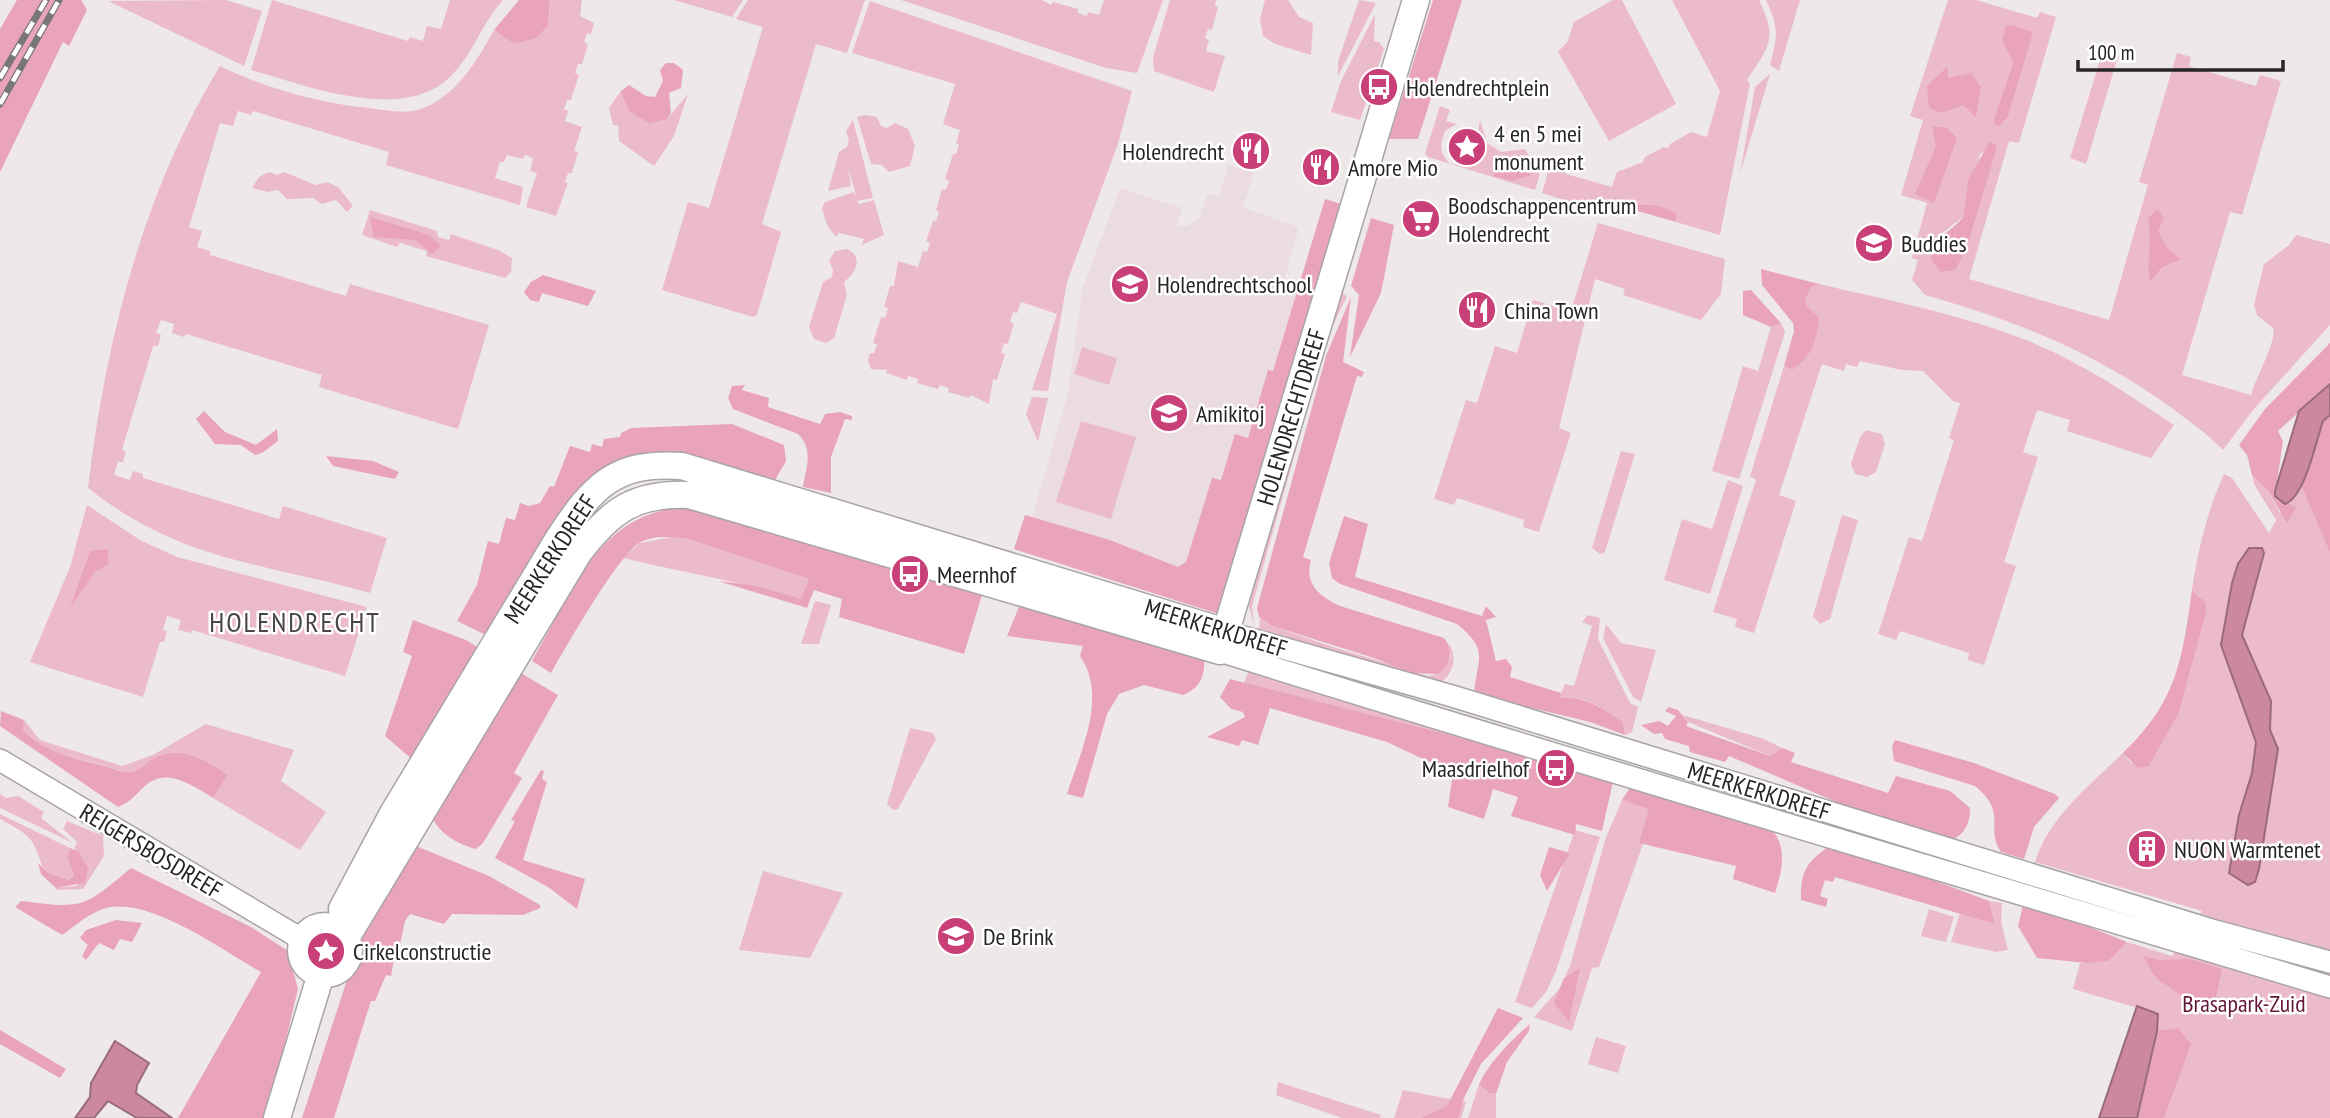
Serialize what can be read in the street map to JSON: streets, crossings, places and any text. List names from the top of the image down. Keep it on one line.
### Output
{"streets":{"main road":["HOLENDRECHTDREEF","MEERKERKDREEF"],"street":["REIGERSBOSDREEF"]},"crossings":[["HOLENDRECHTDREEF","MEERKERKDREEF"],["MEERKERKDREEF","REIGERSBOSDREEF"]],"districts":["HOLENDRECHT"],"parks":["Brasapark-Zuid"],"places":{"bus stop":["Holendrechtplein","Meernhof","Maasdrielhof"],"place":["4 en 5 mei monument","Cirkelconstructie"],"restaurant":["Holendrecht","Amore Mio","China Town"],"supermarket":["Boodschappencentrum Holendrecht"],"school or university":["Buddies","Holendrechtschool","Amikitoj","De Brink"],"building":["NUON Warmtenet"]},"scale_bar":"100 m"}
